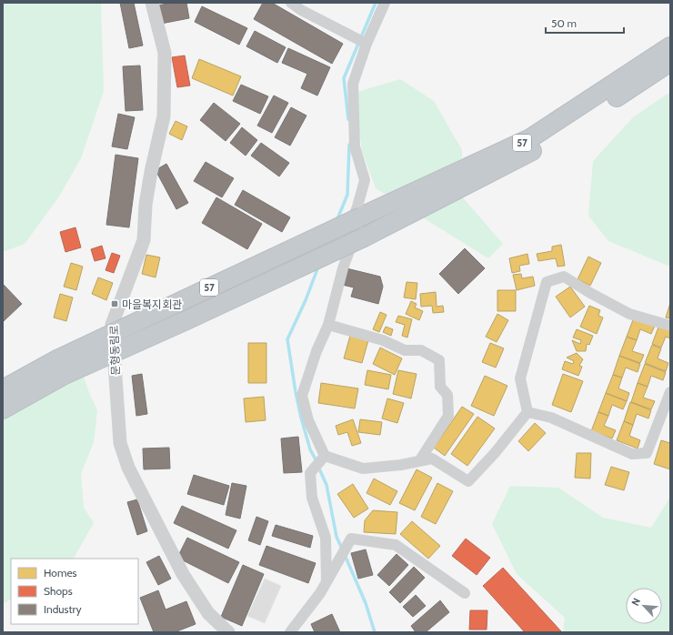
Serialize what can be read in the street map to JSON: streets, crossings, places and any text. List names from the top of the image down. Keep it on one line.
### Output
{"streets":{"highway":["57"],"street":["문형동림로"]},"places":{"transit":["마을복지회관"]},"legend":["Homes","Shops","Industry"],"scale_bar":"50 m","north":"top left"}
